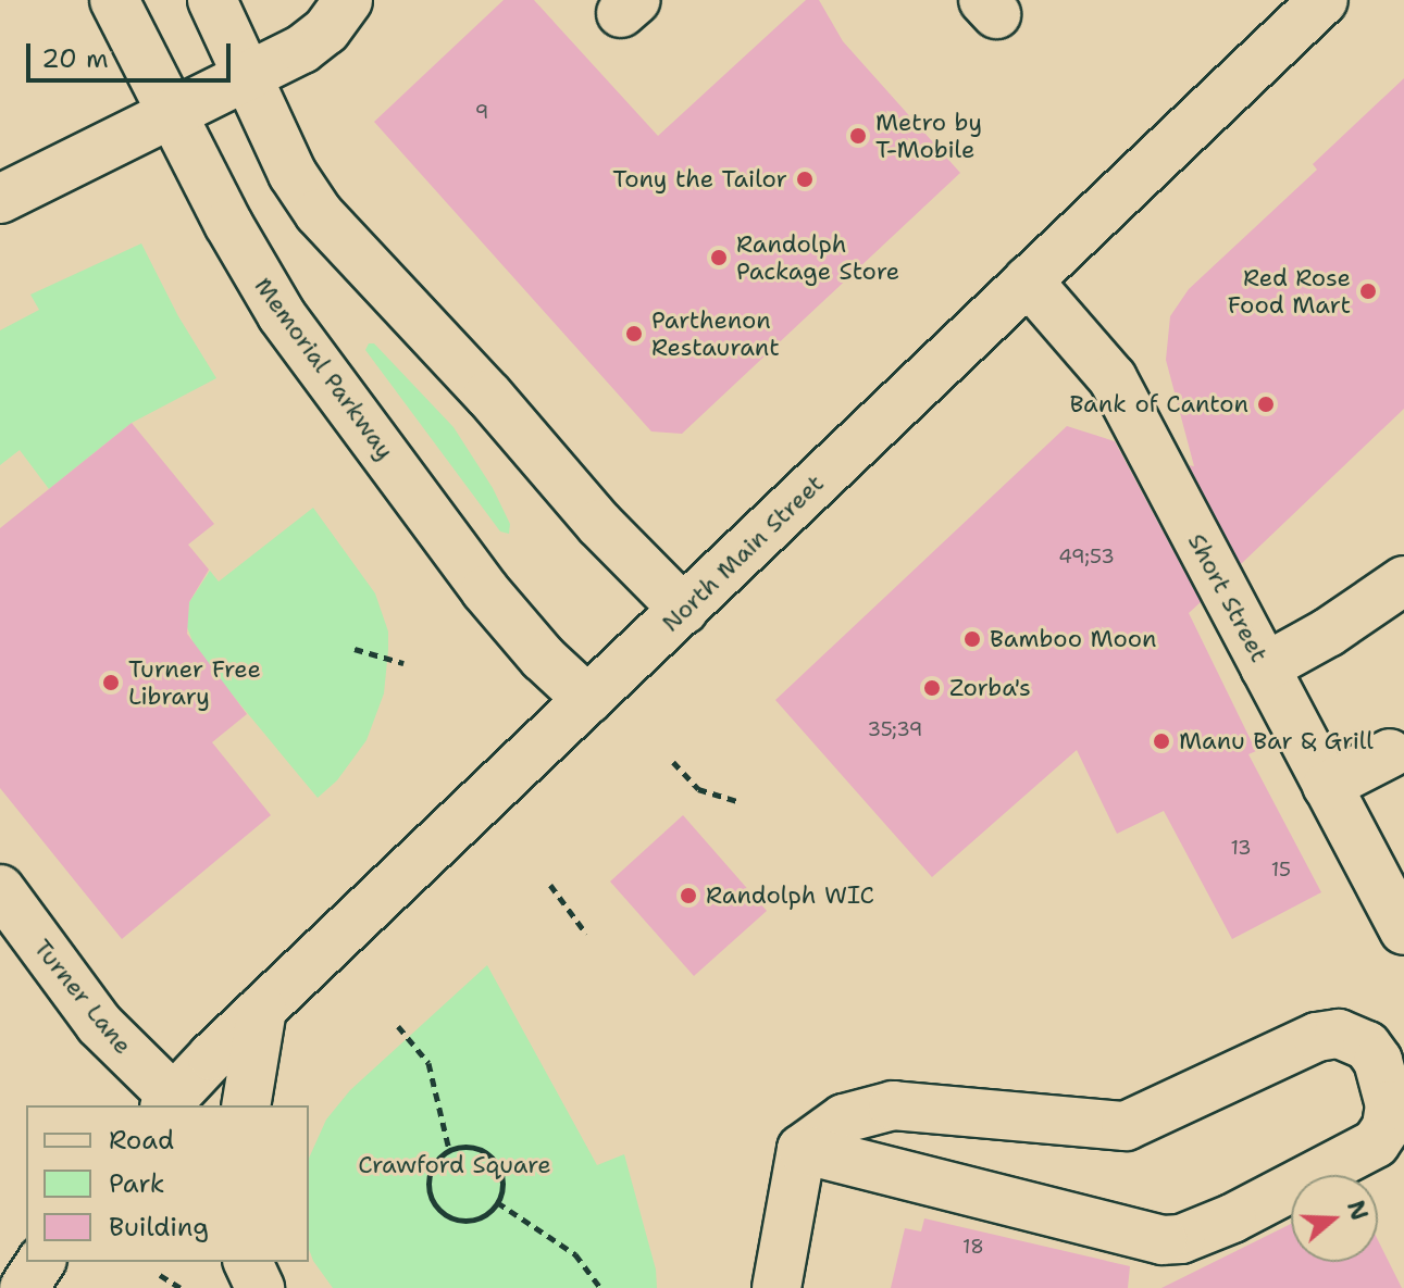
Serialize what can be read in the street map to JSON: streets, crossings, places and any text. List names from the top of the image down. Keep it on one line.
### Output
{"streets":{"street":["Memorial Parkway","North Main Street","Short Street","Turner Lane"]},"crossings":[["Memorial Parkway","North Main Street"],["North Main Street","Short Street"],["North Main Street","Turner Lane"]],"parks":["Crawford Square"],"places":["Metro by T-Mobile","Tony the Tailor","Randolph Package Store","Red Rose Food Mart","Parthenon Restaurant","Bank of Canton","Bamboo Moon","Turner Free Library","Zorba's","Manu Bar & Grill","Randolph WIC"],"house_numbers":["9","49;53","35;39","13","15","18"],"legend":["Road","Park","Building"],"scale_bar":"20 m","north":"right"}
